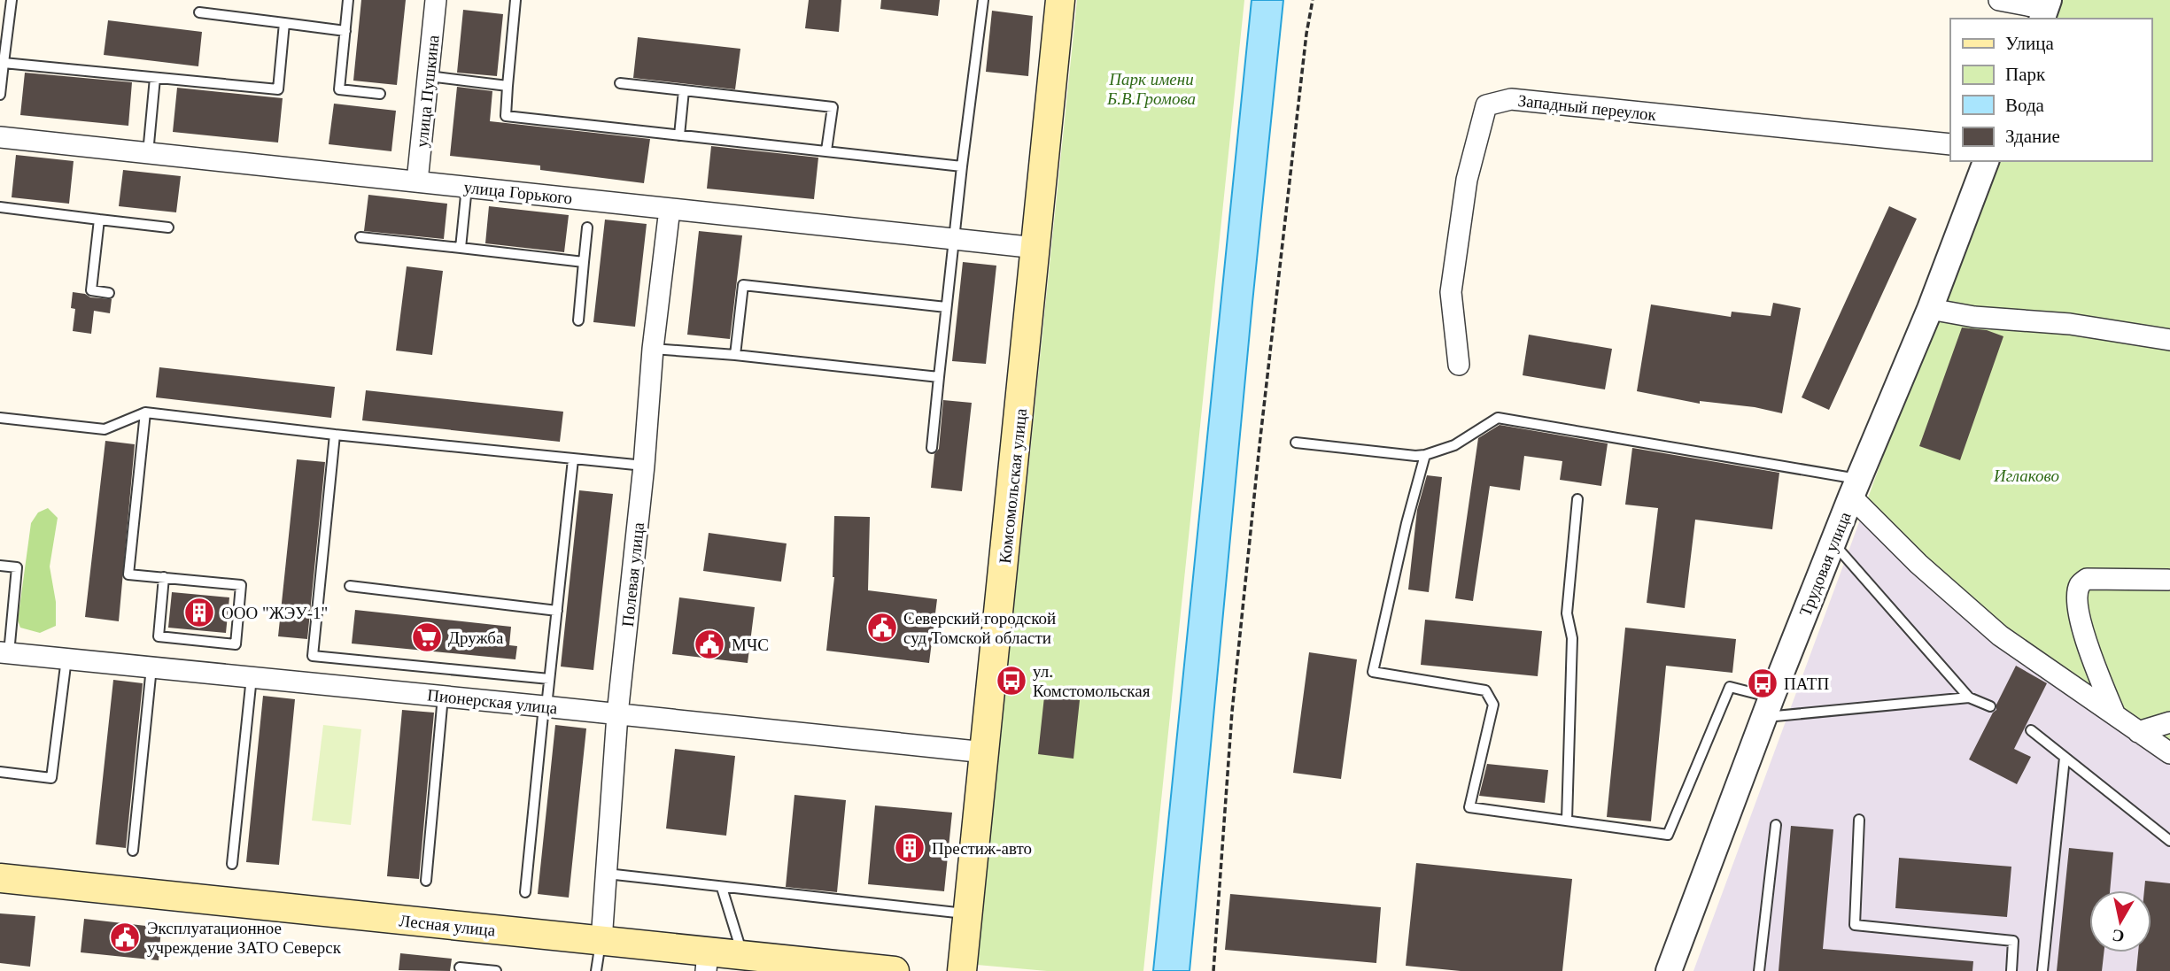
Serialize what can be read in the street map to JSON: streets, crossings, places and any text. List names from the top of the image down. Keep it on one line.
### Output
{"streets":{"main road":["Комсомольская улица","Лесная улица"],"street":["улица Пушкина","Западный переулок","улица Горького","Трудовая улица","Полевая улица","Пионерская улица"]},"crossings":[["улица Пушкина","улица Горького"],["улица Горького","Комсомольская улица"],["улица Горького","Полевая улица"],["Комсомольская улица","Пионерская улица"],["Полевая улица","Пионерская улица"],["Полевая улица","Лесная улица"]],"parks":["Парк имени Б.В.Громова","Иглаково"],"places":{"building":["ООО \"ЖЭУ-1\"","Престиж-авто"],"public building":["Северский городской суд Томской области","МЧС","Эксплуатационное учреждение ЗАТО Северск"],"supermarket":["Дружба"],"bus stop":["ул. Комстомольская","ПАТП"]},"legend":["Улица","Парк","Вода","Здание"],"north":"bottom"}
